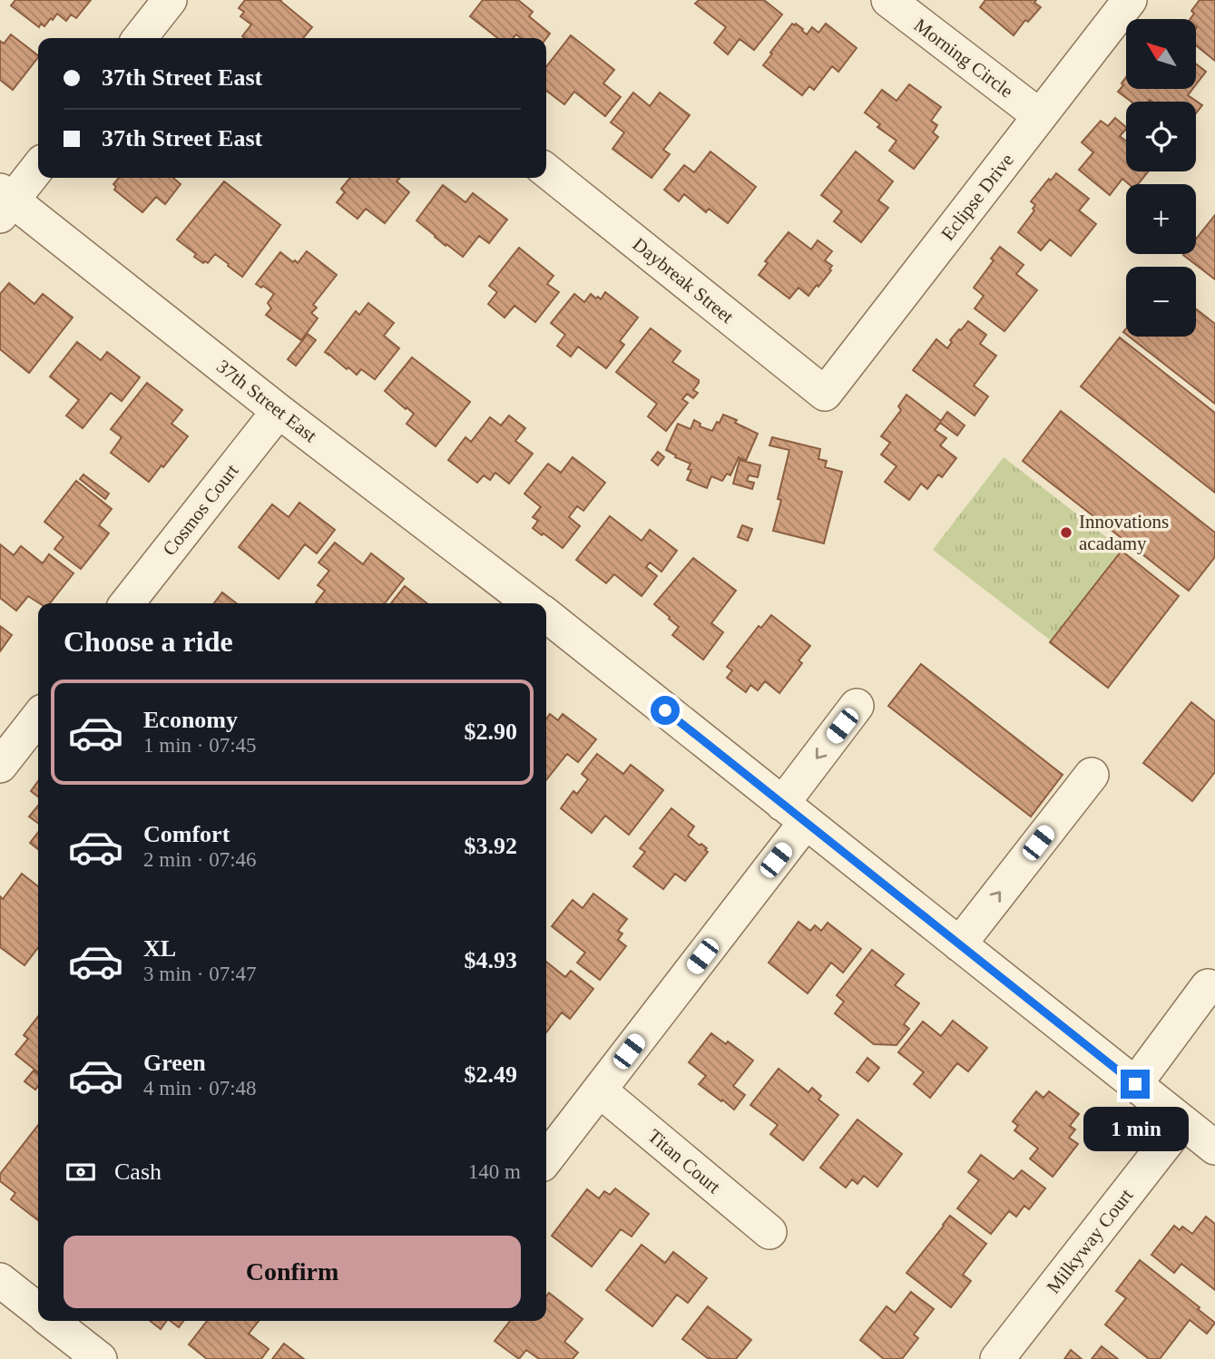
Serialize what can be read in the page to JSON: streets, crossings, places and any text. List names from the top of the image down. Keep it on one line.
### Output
{"streets":{"street":["Morning Circle","Eclipse Drive","Daybreak Street","37th Street East","Cosmos Court","Titan Court","Milkyway Court"]},"crossings":[["Morning Circle","Eclipse Drive"],["Eclipse Drive","Daybreak Street"],["37th Street East","Cosmos Court"],["37th Street East","Milkyway Court"]],"places":["Innovations acadamy"],"north":"top left","page":{"map_buttons":["+","−"],"banner":["37th Street East","37th Street East"],"heading":"Choose a ride","list":[{"name":"Economy","note":"1 min · 07:45","value":"$2.90"},{"name":"Comfort","note":"2 min · 07:46","value":"$3.92"},{"name":"XL","note":"3 min · 07:47","value":"$4.93"},{"name":"Green","note":"4 min · 07:48","value":"$2.49"}],"bubble":"1 min","pay":["Cash","140 m"],"buttons":"Confirm"}}
